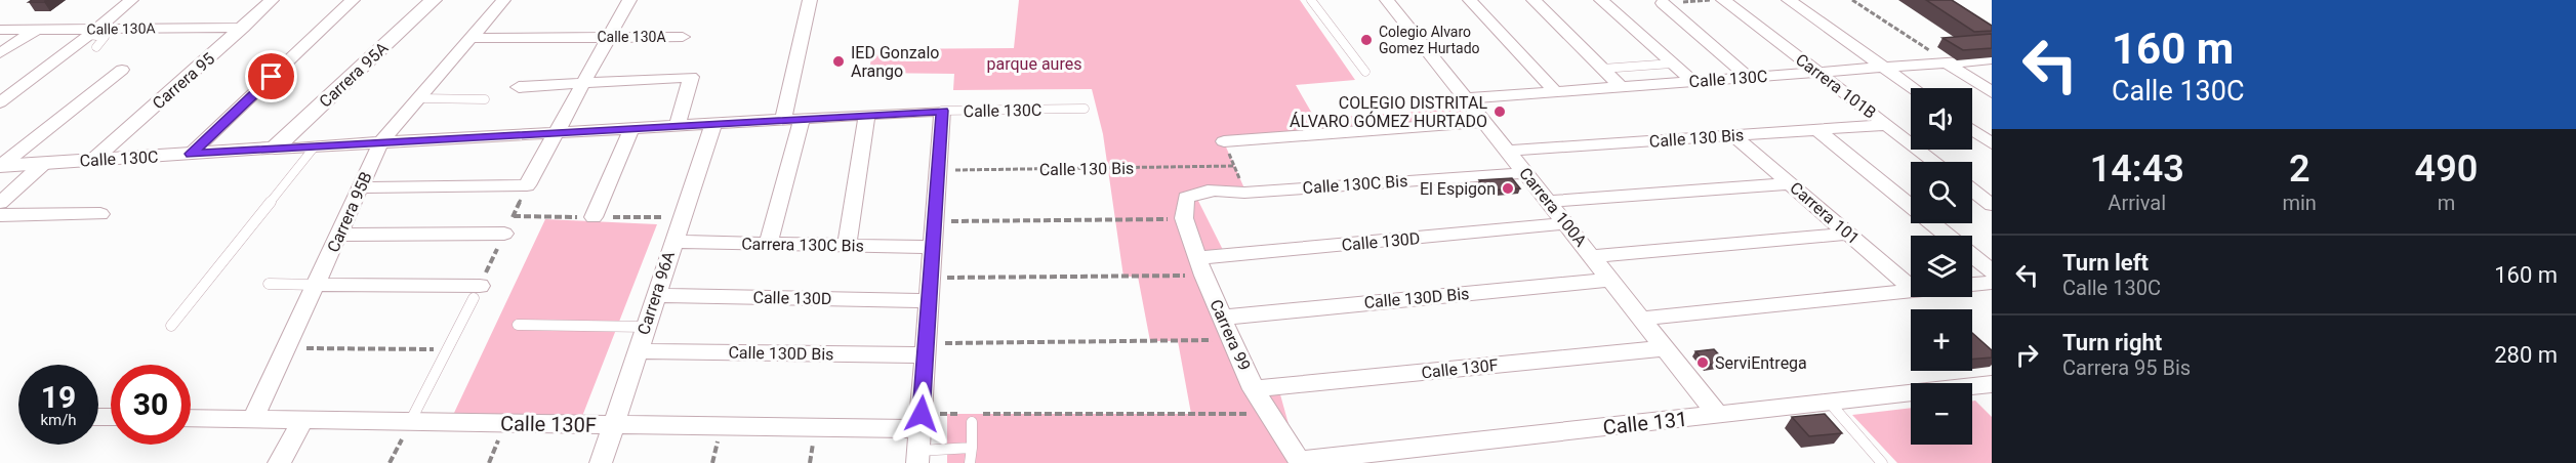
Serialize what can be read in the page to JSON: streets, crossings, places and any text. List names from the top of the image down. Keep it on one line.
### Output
{"streets":{"street":["Calle 130A","Carrera 95A","Calle 130C","Carrera 95","Carrera 101B","Calle 130 Bis","Calle 130C Bis","Carrera 100A","Carrera 95B","Carrera 101","Calle 130D","Carrera 130C Bis","Carrera 96A","Calle 130D Bis","Carrera 99","Calle 130F","Calle 131"]},"crossings":[["Calle 130A","Carrera 95"],["Calle 130A","Carrera 95B"],["Carrera 95A","Calle 130C"],["Calle 130C","Carrera 95"],["Calle 130C","Carrera 101B"],["Calle 130C","Carrera 100A"],["Calle 130C","Carrera 95B"],["Calle 130C","Carrera 96A"],["Carrera 101B","Calle 130 Bis"],["Calle 130 Bis","Carrera 100A"],["Calle 130 Bis","Carrera 101"],["Calle 130C Bis","Carrera 100A"],["Calle 130C Bis","Carrera 99"],["Carrera 100A","Calle 130D"],["Carrera 100A","Calle 130D Bis"],["Carrera 100A","Calle 130F"],["Carrera 100A","Calle 131"],["Carrera 95B","Calle 130F"],["Calle 130D","Carrera 96A"],["Calle 130D","Carrera 99"],["Carrera 130C Bis","Carrera 96A"],["Carrera 96A","Calle 130D Bis"],["Carrera 96A","Calle 130F"],["Calle 130D Bis","Carrera 99"],["Carrera 99","Calle 130F"],["Carrera 99","Calle 131"]],"parks":["parque aures"],"places":["Colegio Alvaro Gomez Hurtado","IED Gonzalo Arango","COLEGIO DISTRITAL ÁLVARO GÓMEZ HURTADO","El Espigon","ServiEntrega"],"page":{"turn":["160 m","Calle 130C"],"map_buttons":["+","−"],"eta":["14:43","Arrival","2","min","490","m"],"list":[{"name":"Turn left","note":"Calle 130C","value":"160 m"},{"name":"Turn right","note":"Carrera 95 Bis","value":"280 m"}],"speed":"19 km/h","limit":"30"}}
